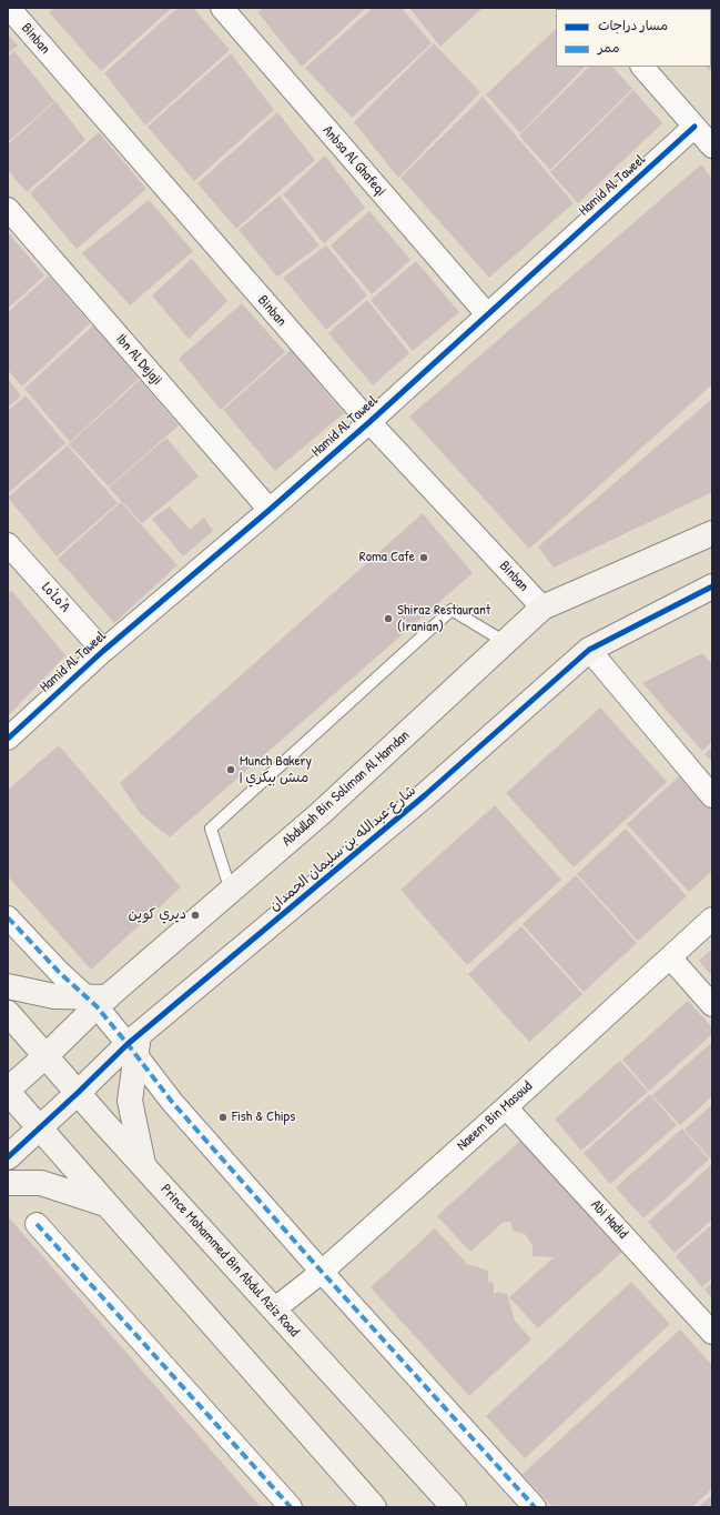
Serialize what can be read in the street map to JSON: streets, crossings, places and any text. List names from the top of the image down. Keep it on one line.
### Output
{"streets":{"street":["Binban","Anbsa Al Ghafeqi","Hamid Al Taweel","Ibn Al Dejaji","Lo'Lo'A","Abdullah Bin Soliman Al Hamdan","شارع عبدالله بن سليمان الحمدان","Naeem Bin Masoud","Abi Hadid","Prince Mohammed Bin Abdul Aziz Road"]},"crossings":[["Binban","Hamid Al Taweel"],["Binban","Abdullah Bin Soliman Al Hamdan"],["Anbsa Al Ghafeqi","Hamid Al Taweel"],["Hamid Al Taweel","Ibn Al Dejaji"],["Hamid Al Taweel","Lo'Lo'A"],["Abdullah Bin Soliman Al Hamdan","Prince Mohammed Bin Abdul Aziz Road"],["شارع عبدالله بن سليمان الحمدان","Prince Mohammed Bin Abdul Aziz Road"],["Naeem Bin Masoud","Abi Hadid"],["Naeem Bin Masoud","Prince Mohammed Bin Abdul Aziz Road"]],"places":["Roma Cafe","Shiraz Restaurant (Iranian)","Munch Bakery | منش بيكري","ديري كوين","Fish & Chips"],"legend":["مسار دراجات","ممر"]}
